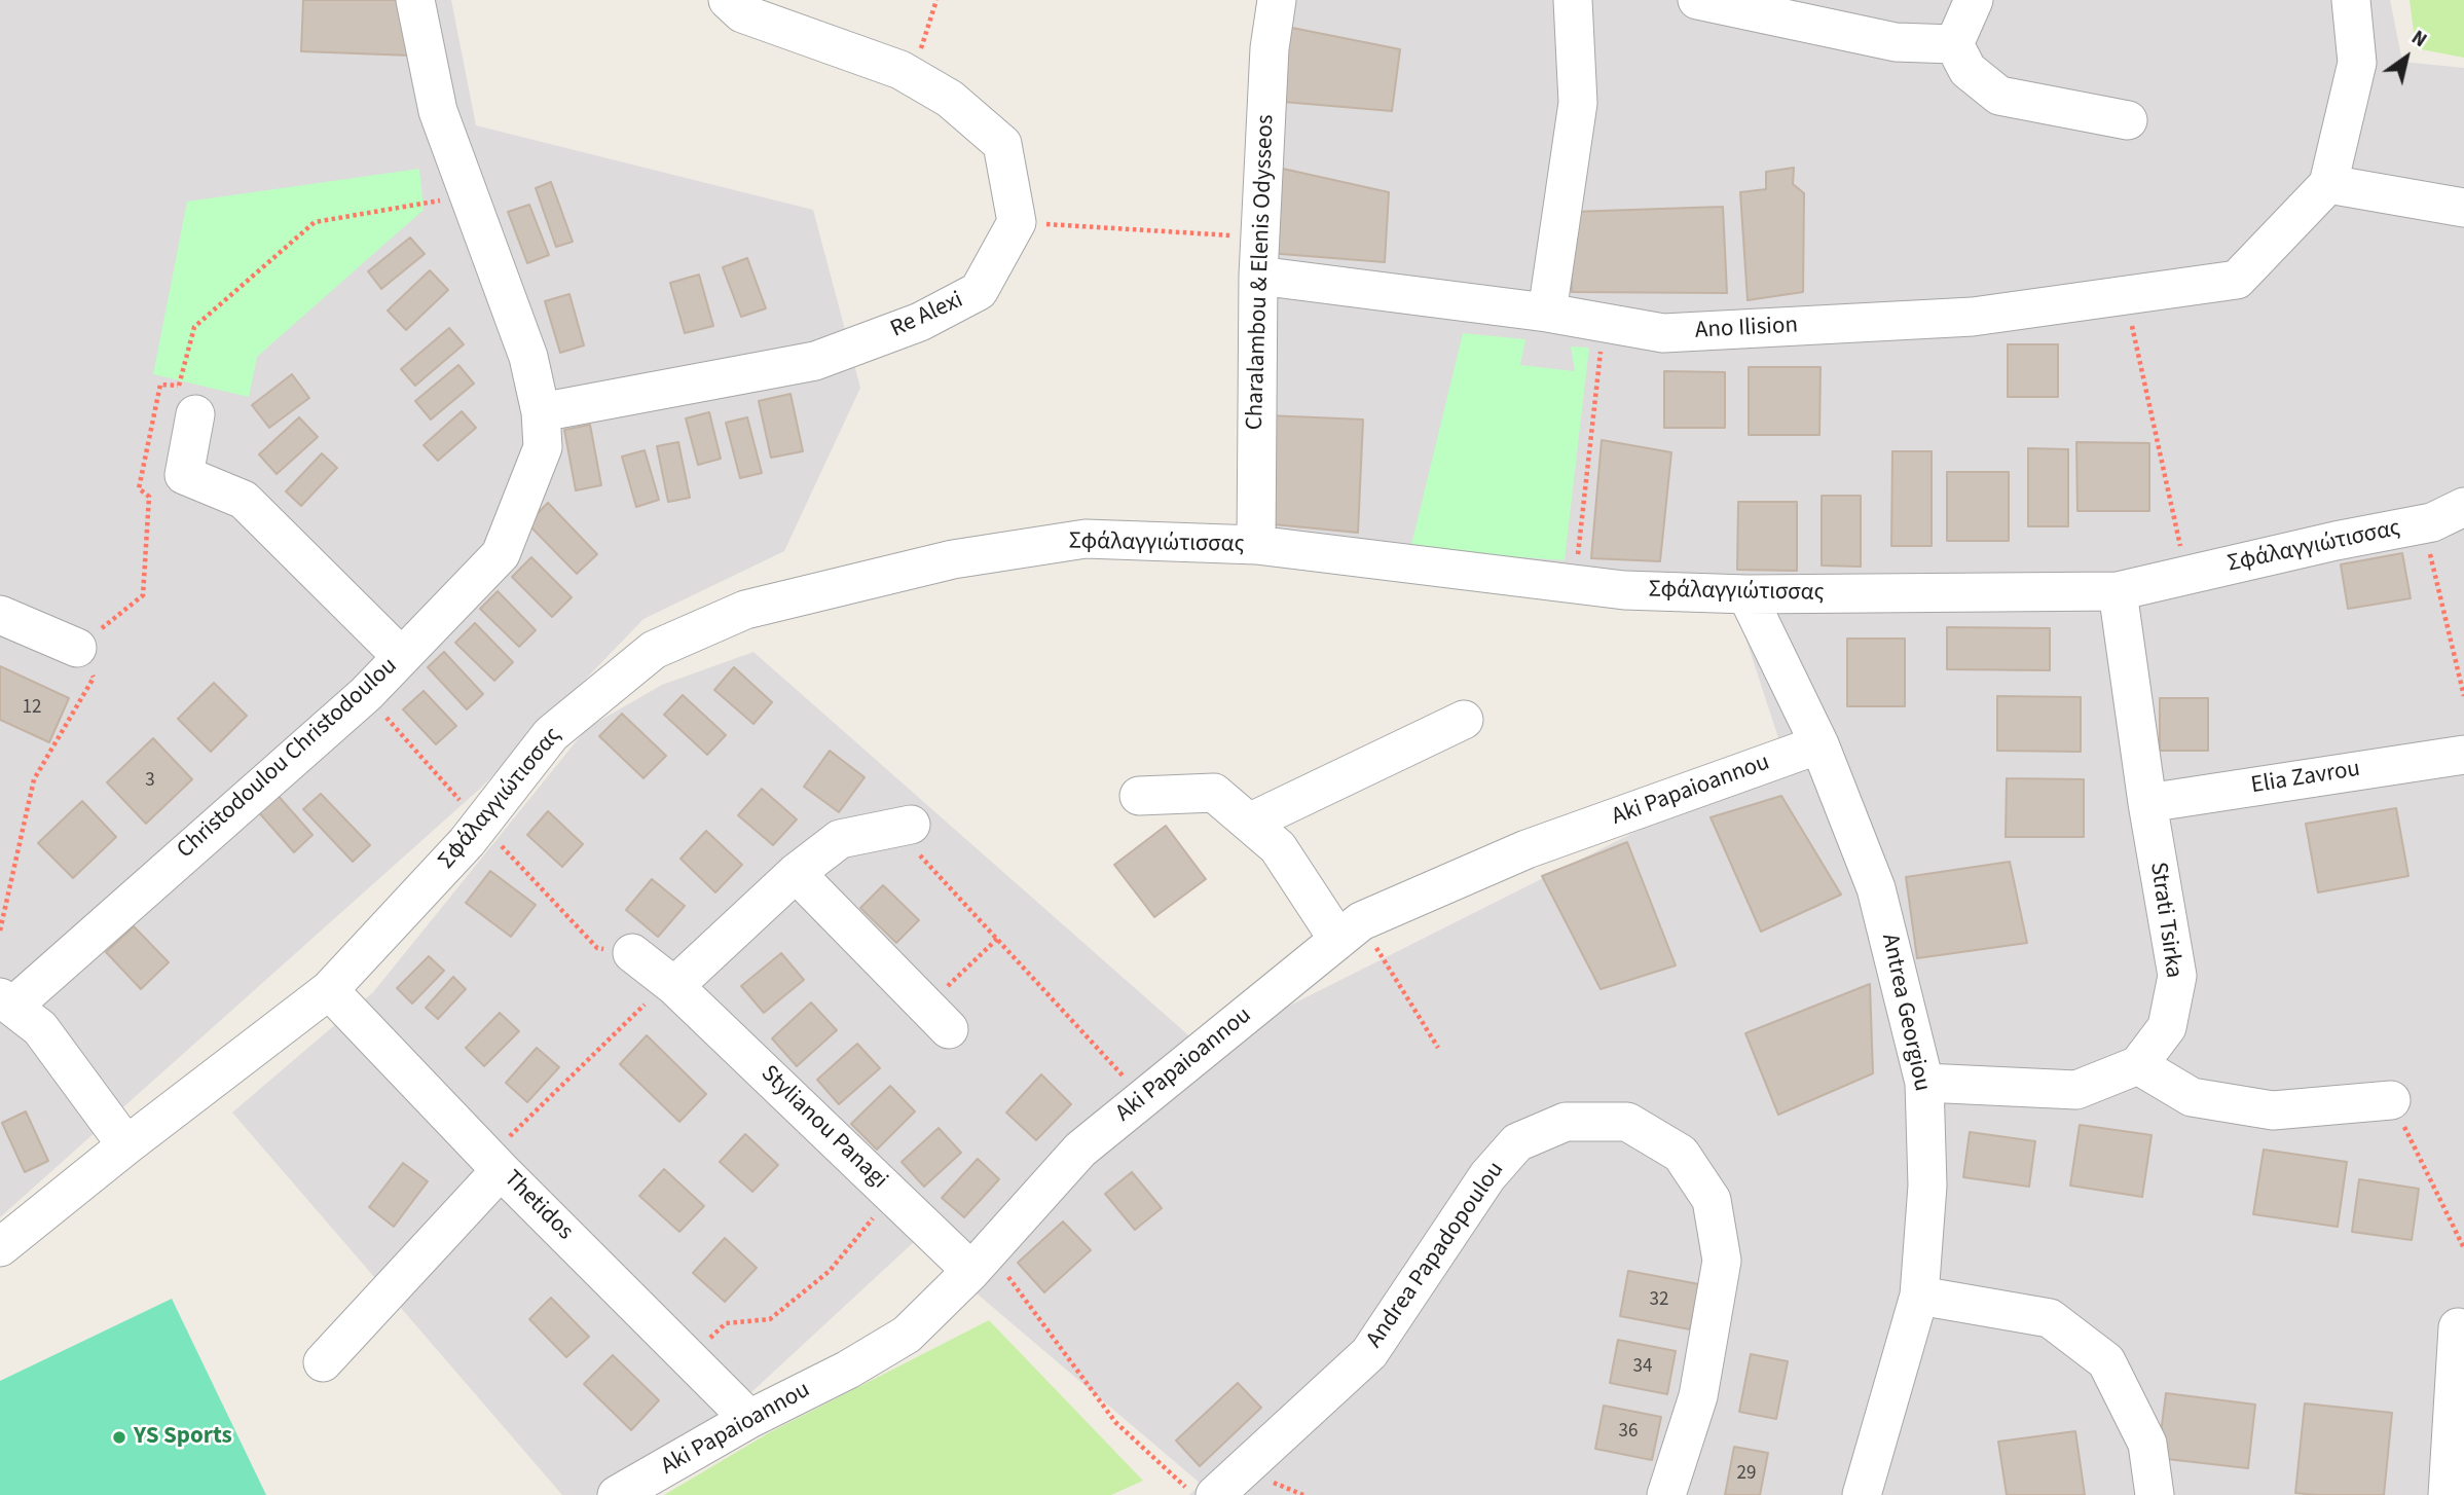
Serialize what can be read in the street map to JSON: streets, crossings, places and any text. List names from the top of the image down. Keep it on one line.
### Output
{"streets":{"street":["Charalambou & Elenis Odysseos","Re Alexi","Ano Ilision","Σφάλαγγιώτισσας","Christodoulou Christodoulou","Elia Zavrou","Aki Papaioannou","Strati Tsirka","Antrea Georgiou","Stylianou Panagi","Thetidos","Andrea Papadopoulou"]},"crossings":[["Charalambou & Elenis Odysseos","Ano Ilision"],["Charalambou & Elenis Odysseos","Σφάλαγγιώτισσας"],["Re Alexi","Christodoulou Christodoulou"],["Σφάλαγγιώτισσας","Strati Tsirka"],["Σφάλαγγιώτισσας","Antrea Georgiou"],["Σφάλαγγιώτισσας","Thetidos"],["Elia Zavrou","Strati Tsirka"],["Aki Papaioannou","Antrea Georgiou"],["Aki Papaioannou","Stylianou Panagi"],["Aki Papaioannou","Thetidos"]],"places":["YS Sports"],"house_numbers":["12","3","32","34","36","29"],"north":"top right"}
